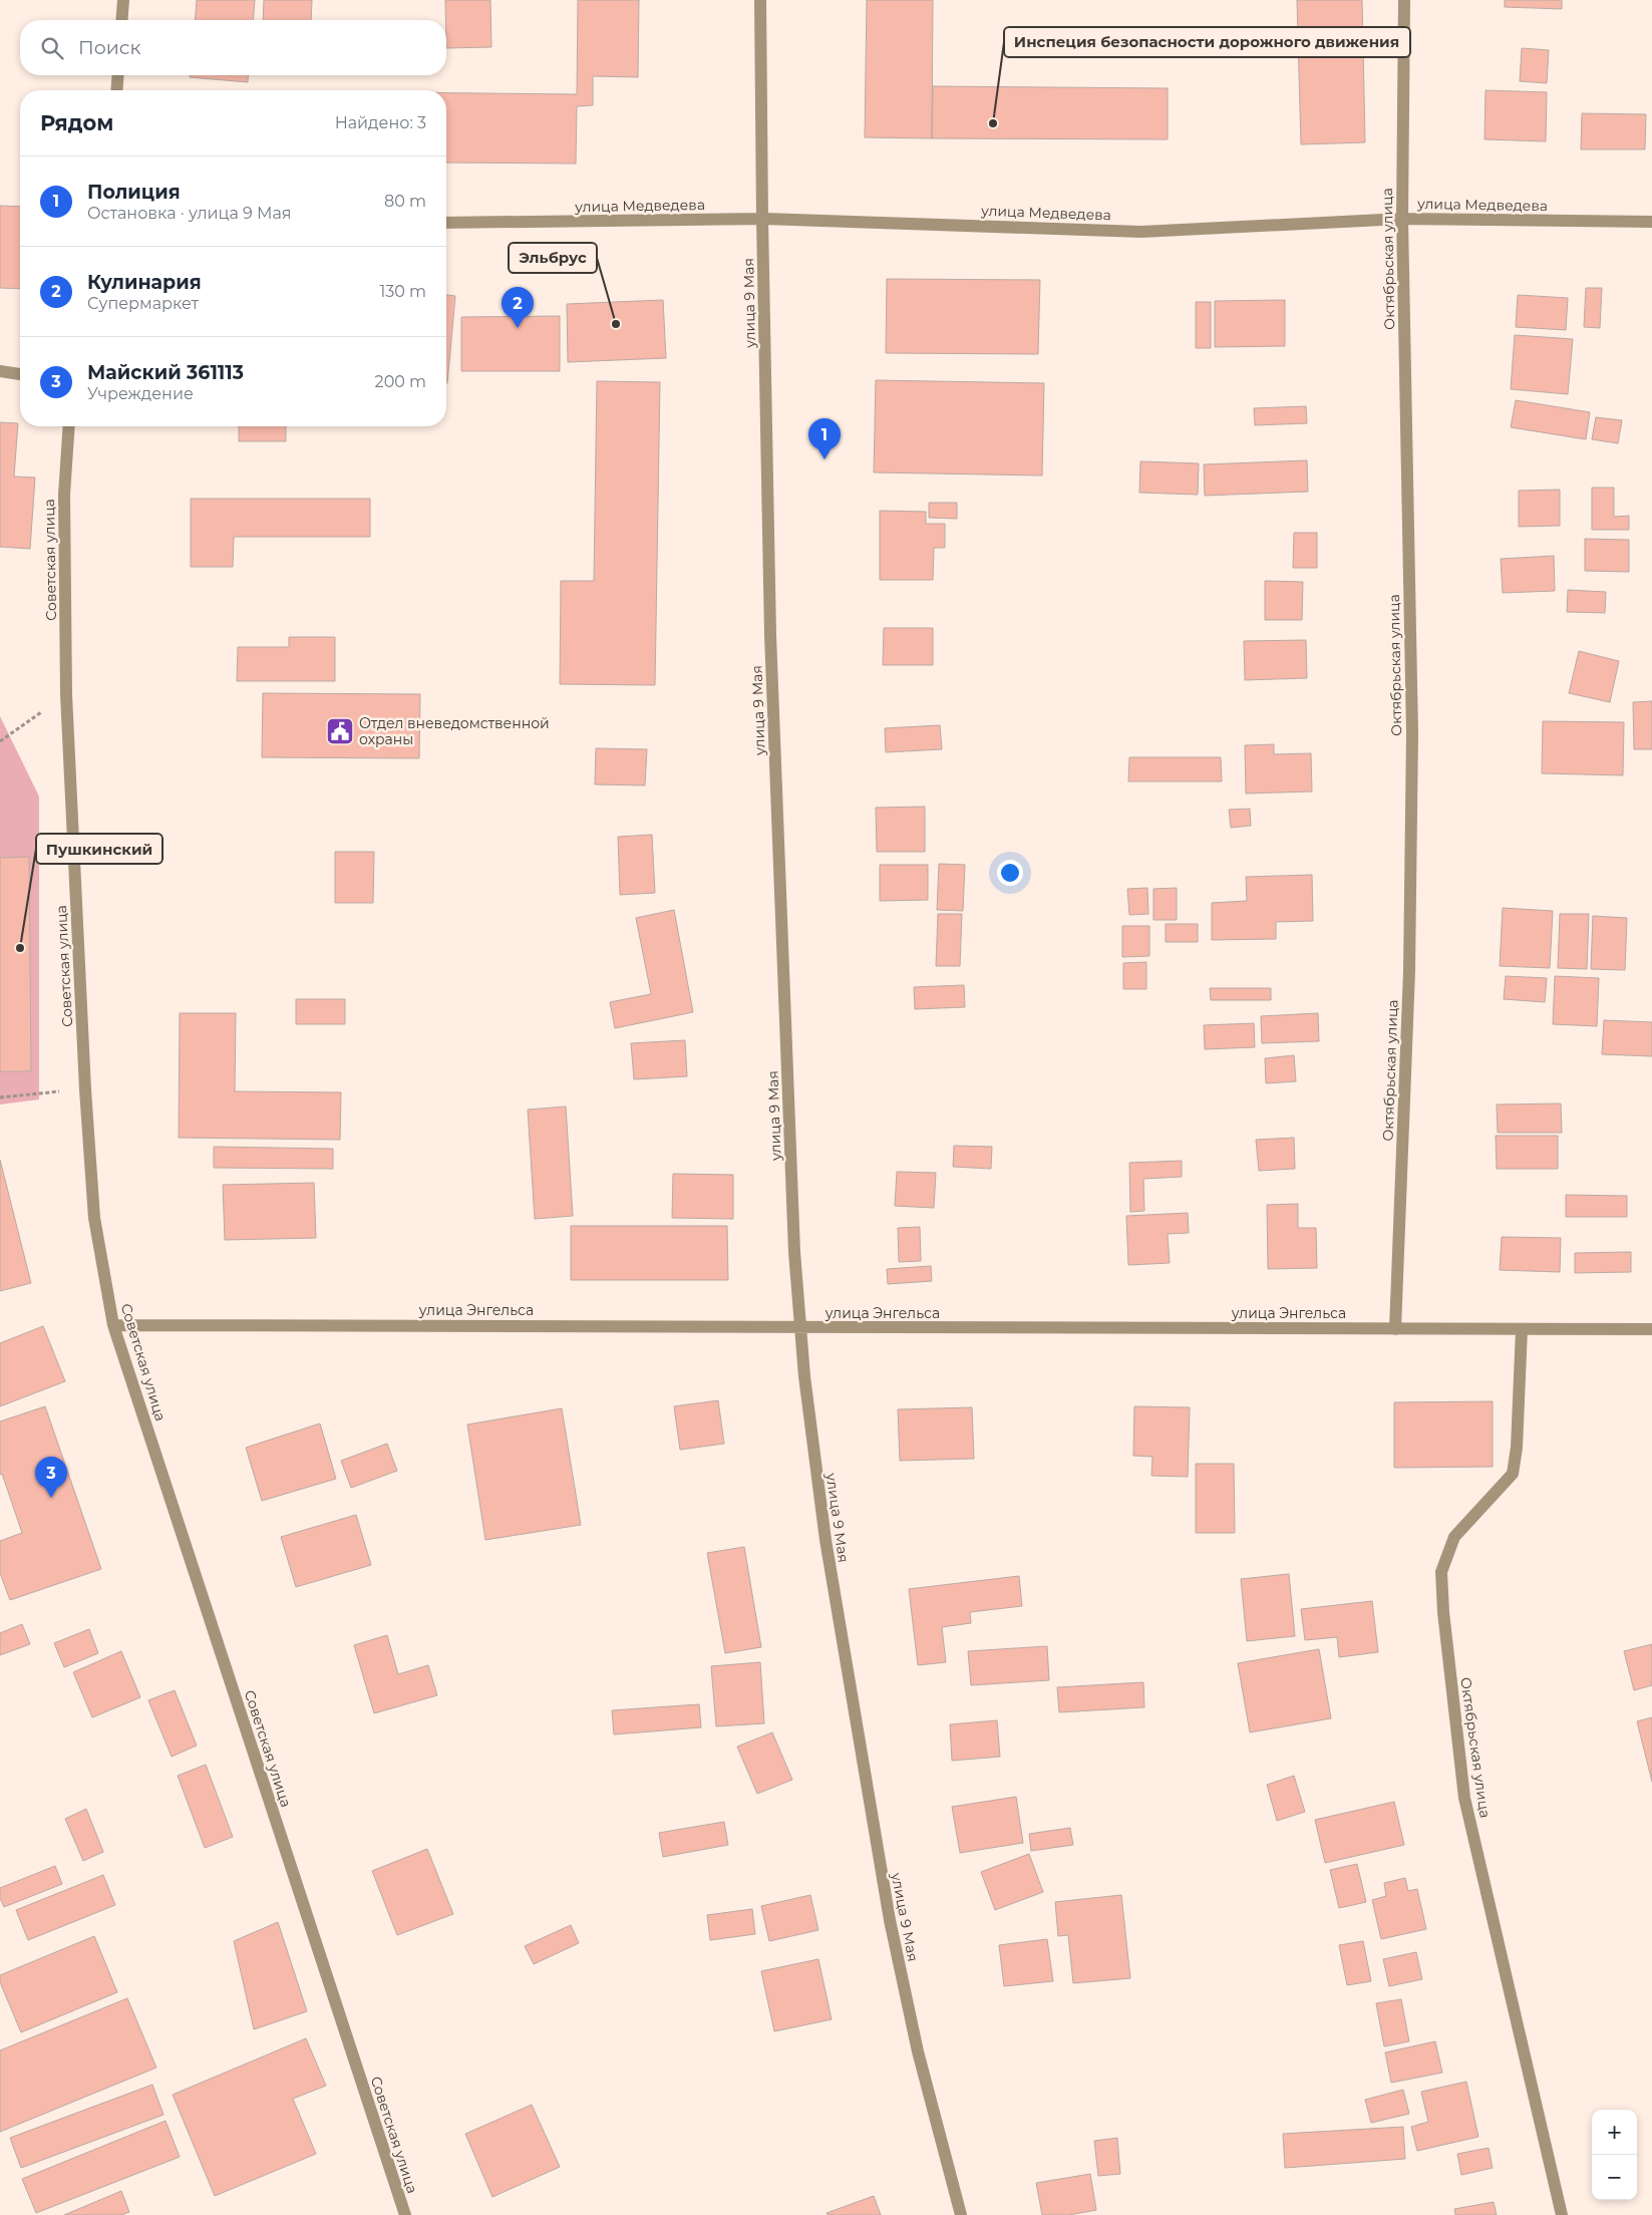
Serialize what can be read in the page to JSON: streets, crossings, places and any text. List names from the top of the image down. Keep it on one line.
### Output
{"streets":{"street":["улица Медведева","Октябрьская улица","улица 9 Мая","Советская улица","улица Энгельса"]},"crossings":[["улица Медведева","Октябрьская улица"],["улица Медведева","улица 9 Мая"],["Октябрьская улица","улица Энгельса"],["улица 9 Мая","улица Энгельса"],["Советская улица","улица Энгельса"]],"places":{"other":["Инспеция безопасности дорожного движения","Эльбрус","Пушкинский"],"public building":["Отдел вневедомственной охраны"]},"page":{"search":"Поиск","heading":["Рядом","Найдено: 3"],"list":[{"mark":"1","name":"Полиция","note":"Остановка · улица 9 Мая","value":"80 m"},{"mark":"2","name":"Кулинария","note":"Супермаркет","value":"130 m"},{"mark":"3","name":"Майский 361113","note":"Учреждение","value":"200 m"}],"pins":["2","1","3"],"map_buttons":["+","−"]}}
